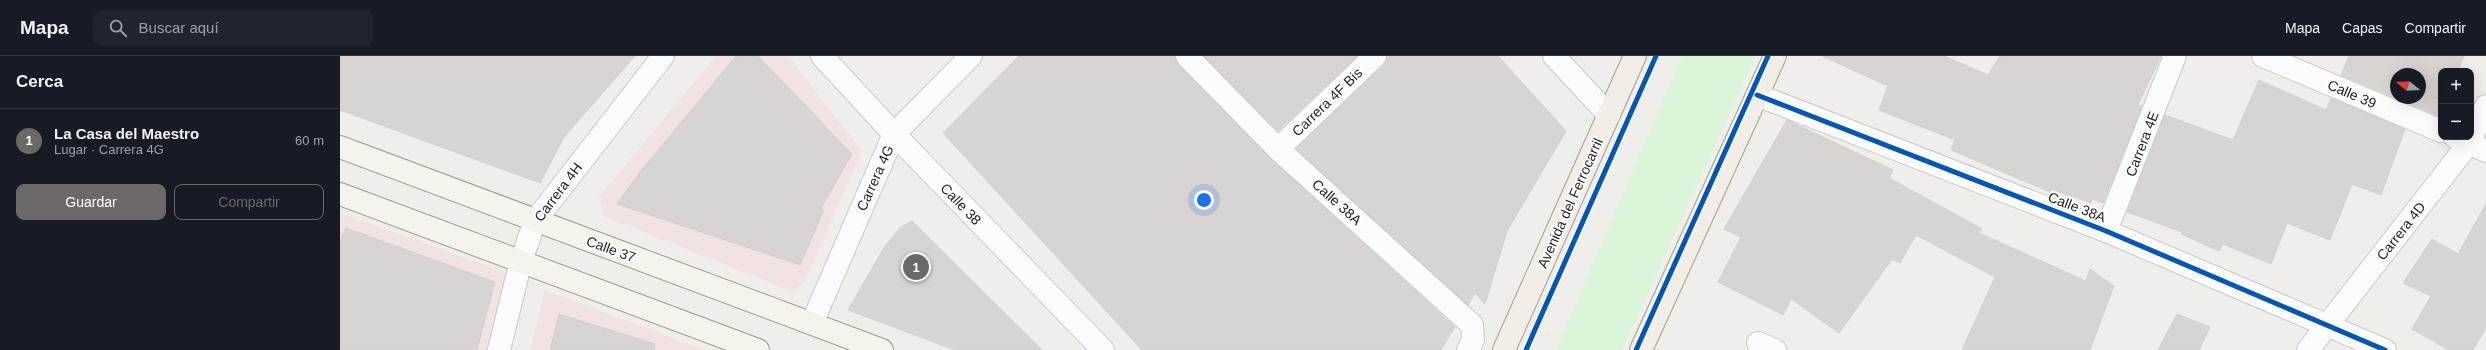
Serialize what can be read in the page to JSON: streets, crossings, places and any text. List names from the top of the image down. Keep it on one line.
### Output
{"streets":{"main road":["Avenida del Ferrocarril","Calle 37"],"street":["Calle 39","Carrera 4F Bis","Carrera 4E","Carrera 4G","Carrera 4H","Calle 38A","Calle 38","Carrera 4D"]},"crossings":[["Carrera 4F Bis","Calle 38A"],["Carrera 4E","Calle 38A"],["Carrera 4G","Calle 38"],["Carrera 4G","Calle 37"],["Carrera 4H","Calle 37"],["Calle 38A","Carrera 4D"]],"north":"left","page":{"header":"Mapa","search":"Buscar aquí","nav":["Mapa","Capas","Compartir"],"heading":"Cerca","map_buttons":["+","−"],"list":[{"mark":"1","name":"La Casa del Maestro","note":"Lugar · Carrera 4G","value":"60 m"}],"buttons":["Guardar","Compartir"],"pins":"1"}}
